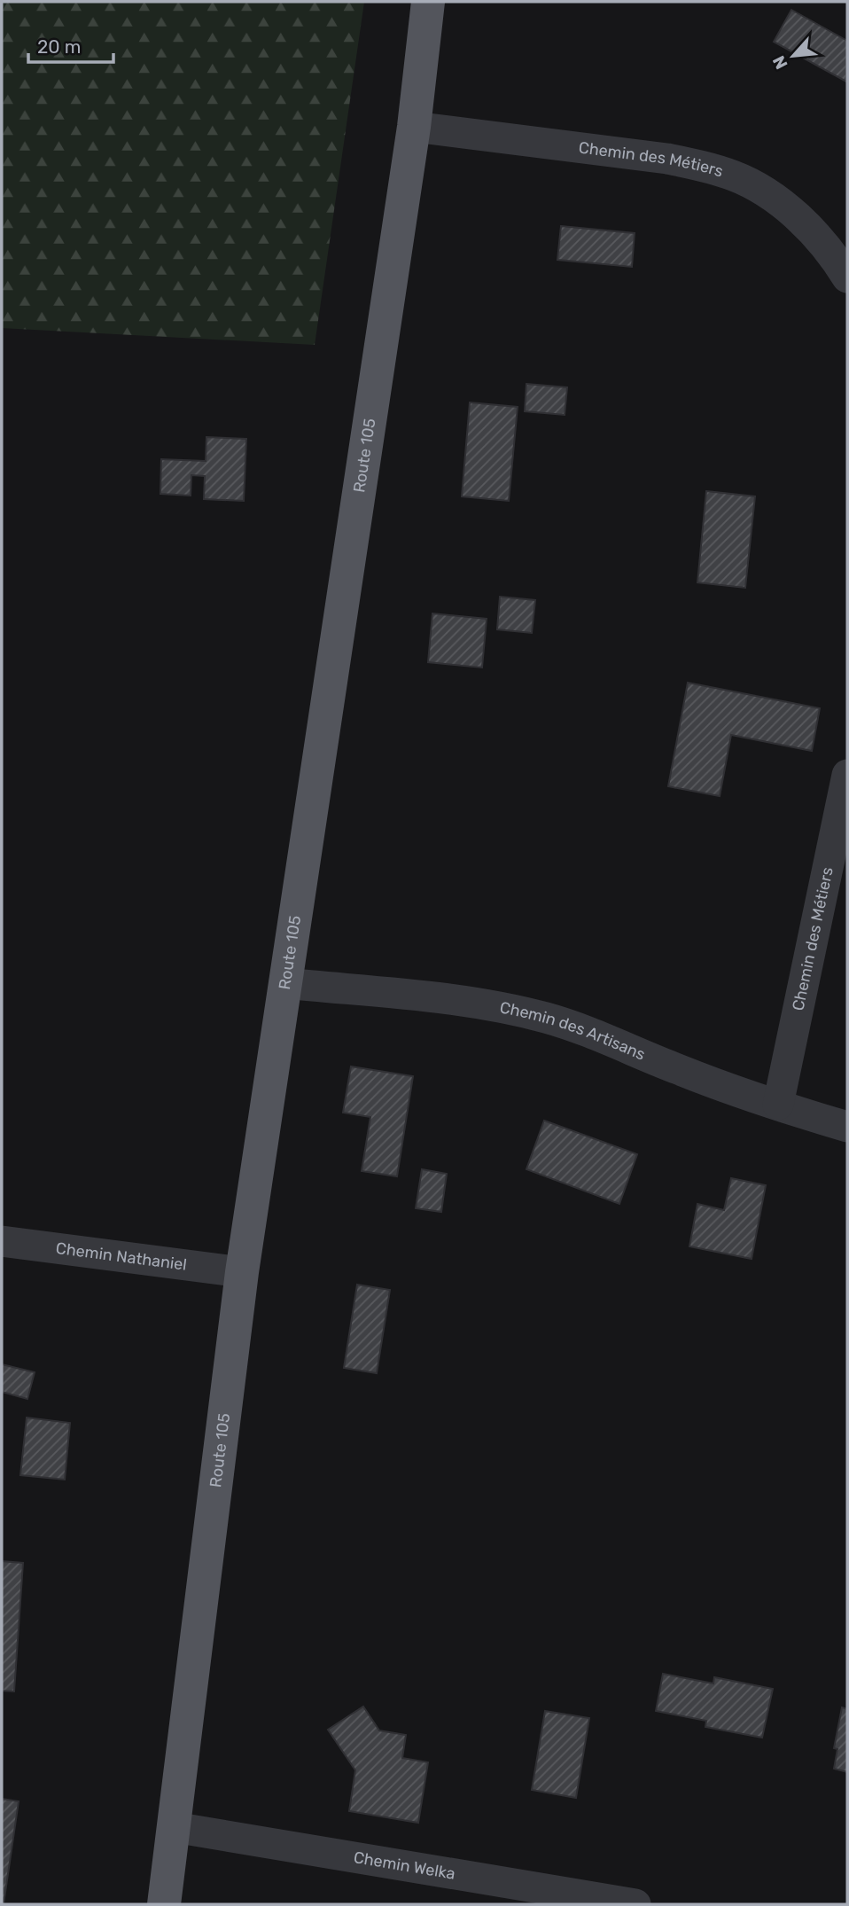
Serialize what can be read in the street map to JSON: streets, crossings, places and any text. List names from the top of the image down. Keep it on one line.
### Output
{"streets":{"main road":["Route 105"],"street":["Chemin des Métiers","Chemin des Artisans","Chemin Nathaniel","Chemin Welka"]},"crossings":[["Chemin des Métiers","Route 105"],["Chemin des Métiers","Chemin des Artisans"],["Route 105","Chemin des Artisans"],["Route 105","Chemin Nathaniel"],["Route 105","Chemin Welka"]],"scale_bar":"20 m","north":"bottom left"}
